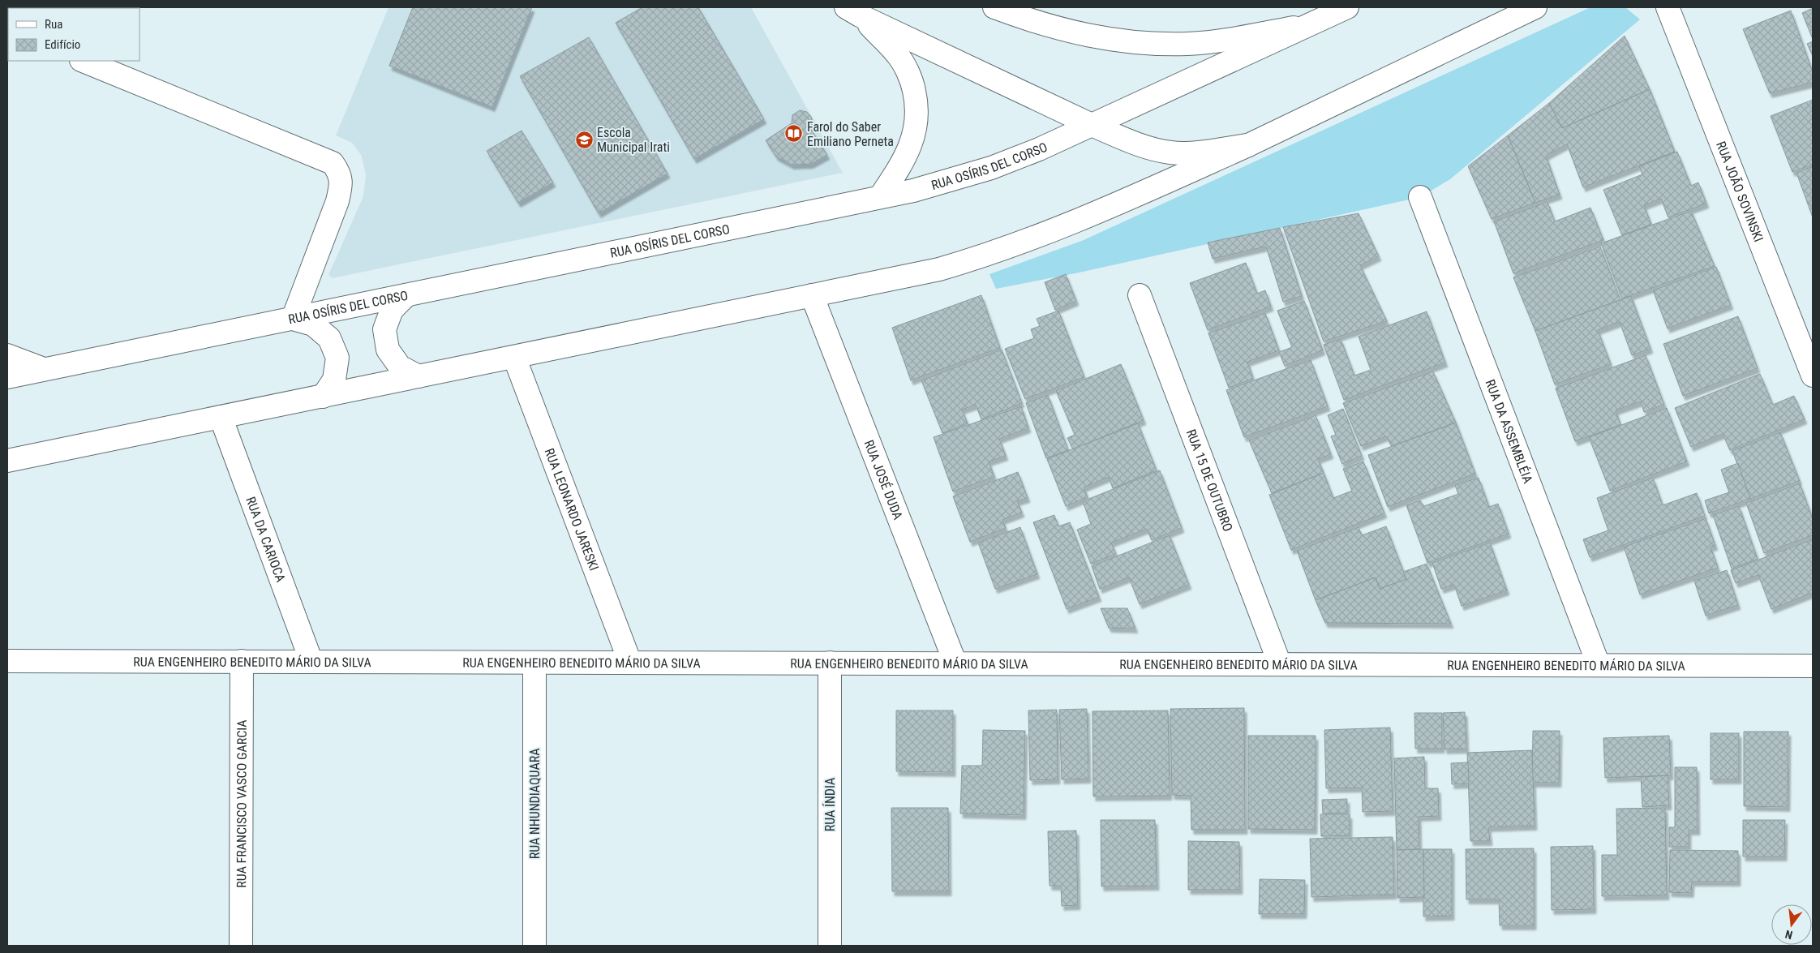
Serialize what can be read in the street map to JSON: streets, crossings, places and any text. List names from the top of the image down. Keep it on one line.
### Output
{"streets":{"street":["RUA OSÍRIS DEL CORSO","RUA JOÃO SOVINSKI","RUA DA ASSEMBLÉIA","RUA JOSÉ DUDA","RUA 15 DE OUTUBRO","RUA LEONARDO JARESKI","RUA DA CARIOCA","RUA ENGENHEIRO BENEDITO MÁRIO DA SILVA","RUA FRANCISCO VASCO GARCIA","RUA NHUNDIAQUARA","RUA ÍNDIA"]},"crossings":[["RUA DA ASSEMBLÉIA","RUA ENGENHEIRO BENEDITO MÁRIO DA SILVA"],["RUA JOSÉ DUDA","RUA ENGENHEIRO BENEDITO MÁRIO DA SILVA"],["RUA 15 DE OUTUBRO","RUA ENGENHEIRO BENEDITO MÁRIO DA SILVA"],["RUA LEONARDO JARESKI","RUA ENGENHEIRO BENEDITO MÁRIO DA SILVA"],["RUA DA CARIOCA","RUA ENGENHEIRO BENEDITO MÁRIO DA SILVA"],["RUA ENGENHEIRO BENEDITO MÁRIO DA SILVA","RUA FRANCISCO VASCO GARCIA"],["RUA ENGENHEIRO BENEDITO MÁRIO DA SILVA","RUA NHUNDIAQUARA"],["RUA ENGENHEIRO BENEDITO MÁRIO DA SILVA","RUA ÍNDIA"]],"places":{"library":["Farol do Saber Emiliano Perneta"],"school or university":["Escola Municipal Irati"]},"legend":["Rua","Edifício"],"north":"bottom"}
